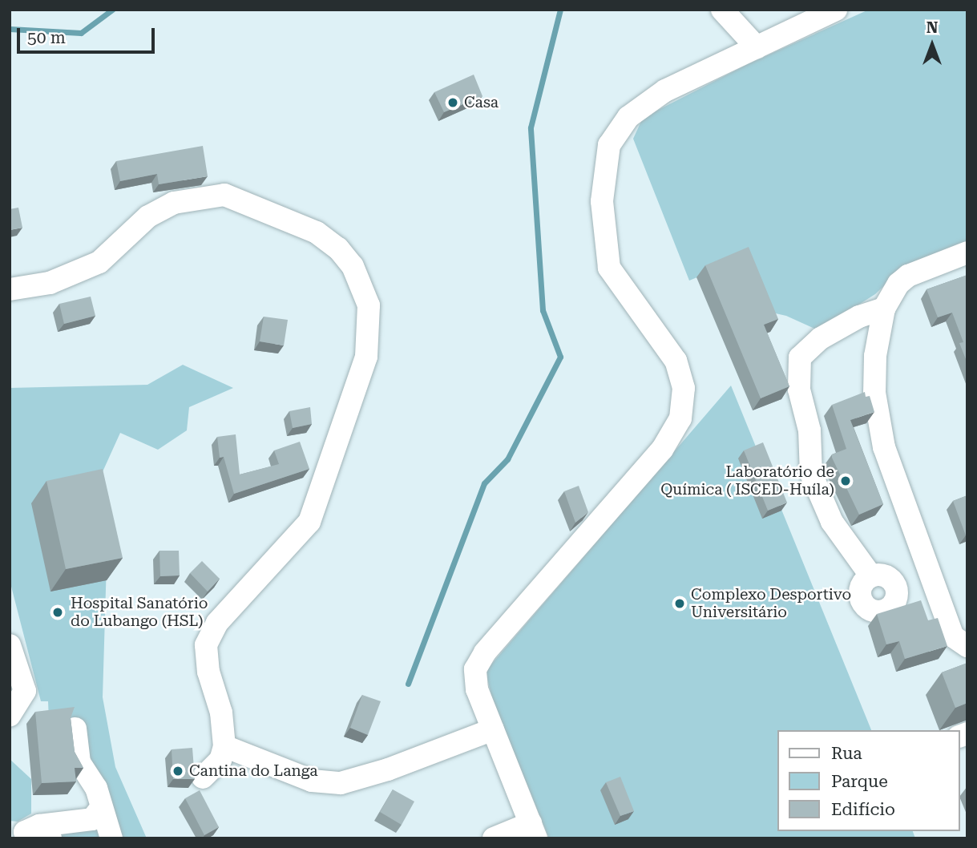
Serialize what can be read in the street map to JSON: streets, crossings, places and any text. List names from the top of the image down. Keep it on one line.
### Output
{"places":["Casa","Laboratório de Química ( ISCED-Huíla)","Complexo Desportivo Universitário","Hospital Sanatório do Lubango (HSL)","Cantina do Langa"],"legend":["Rua","Parque","Edifício"],"scale_bar":"50 m","north":"top"}
